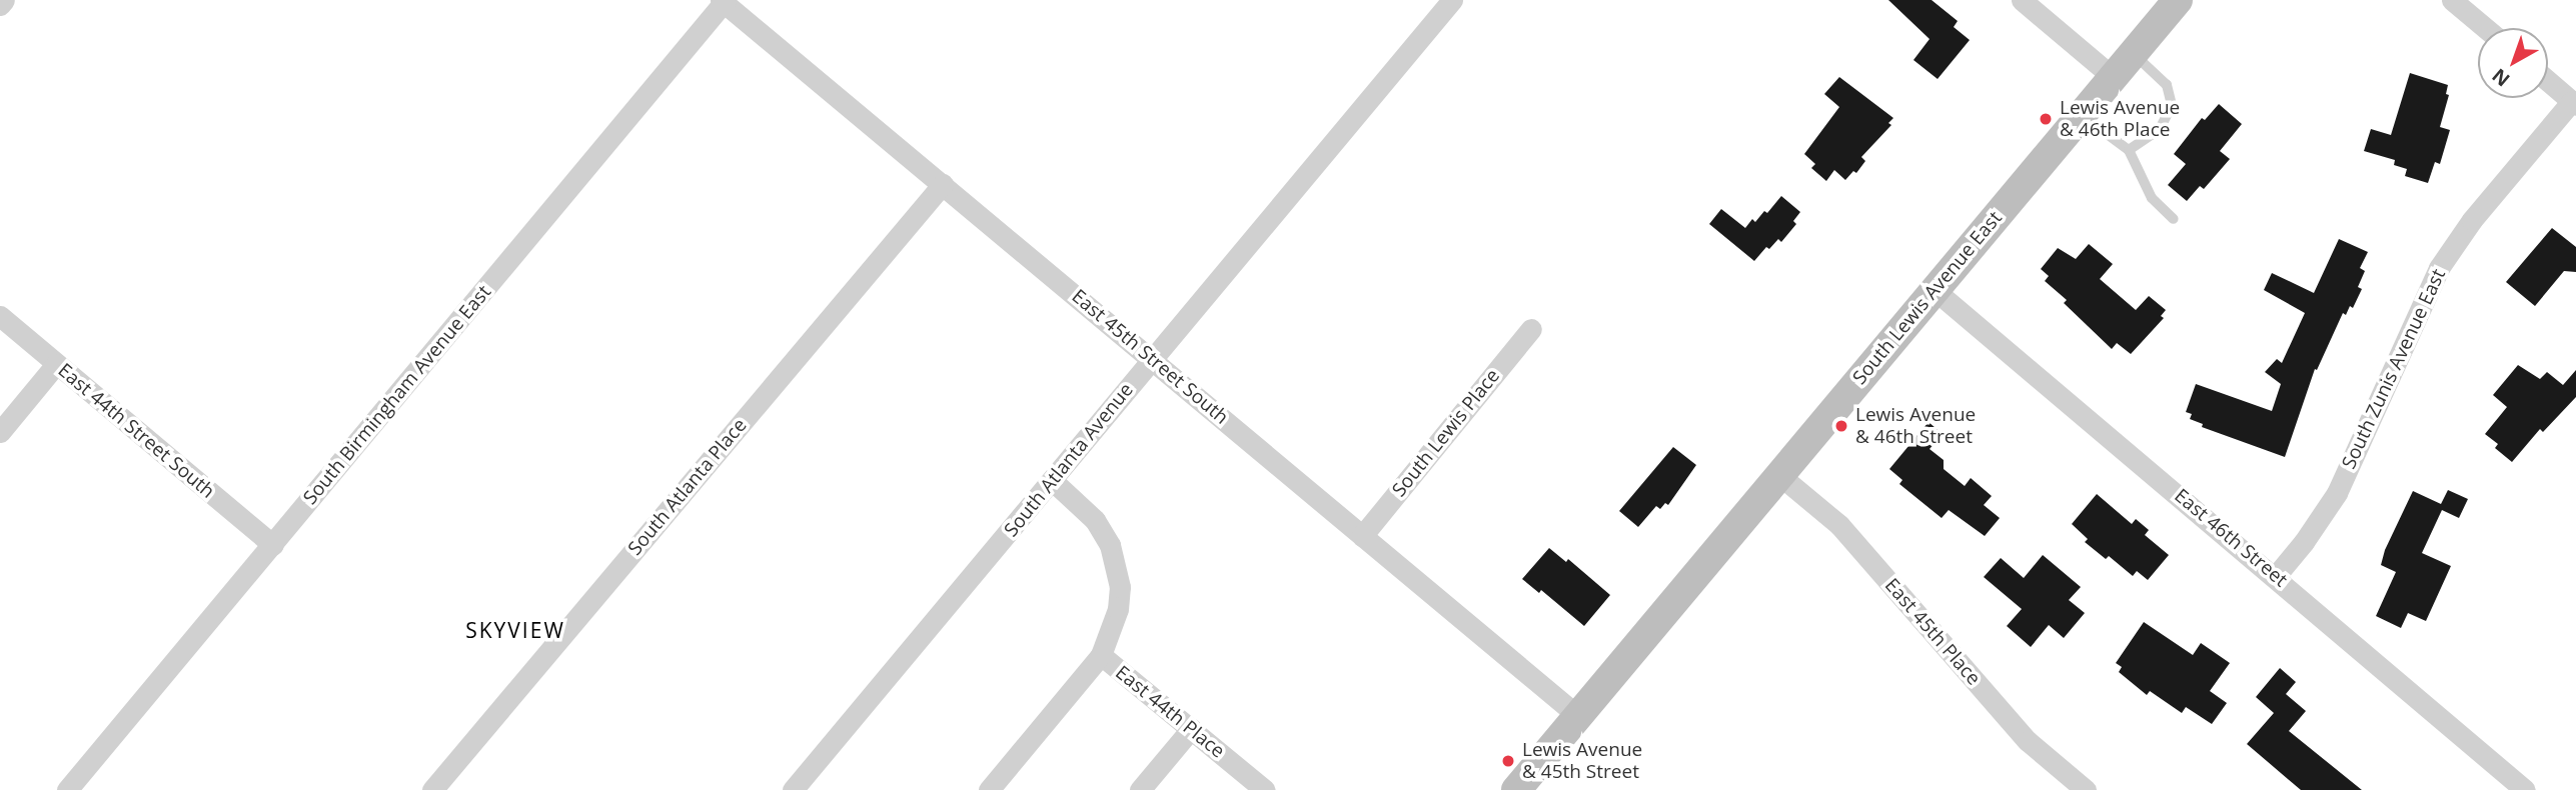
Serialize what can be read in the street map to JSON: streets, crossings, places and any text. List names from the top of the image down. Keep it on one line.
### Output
{"streets":{"main road":["South Lewis Avenue East"],"street":["East 45th Street South","South Zunis Avenue East","South Birmingham Avenue East","East 44th Street South","South Lewis Place","South Atlanta Avenue","South Atlanta Place","East 46th Street","East 45th Place","East 44th Place"]},"crossings":[["South Lewis Avenue East","East 45th Street South"],["South Lewis Avenue East","East 46th Street"],["South Lewis Avenue East","East 45th Place"],["East 45th Street South","South Birmingham Avenue East"],["East 45th Street South","South Lewis Place"],["East 45th Street South","South Atlanta Avenue"],["East 45th Street South","South Atlanta Place"],["South Zunis Avenue East","East 46th Street"],["South Birmingham Avenue East","East 44th Street South"],["South Atlanta Avenue","East 44th Place"]],"districts":["SKYVIEW"],"places":["Lewis Avenue & 46th Place","Lewis Avenue & 46th Street","Lewis Avenue & 45th Street"],"north":"bottom left"}
